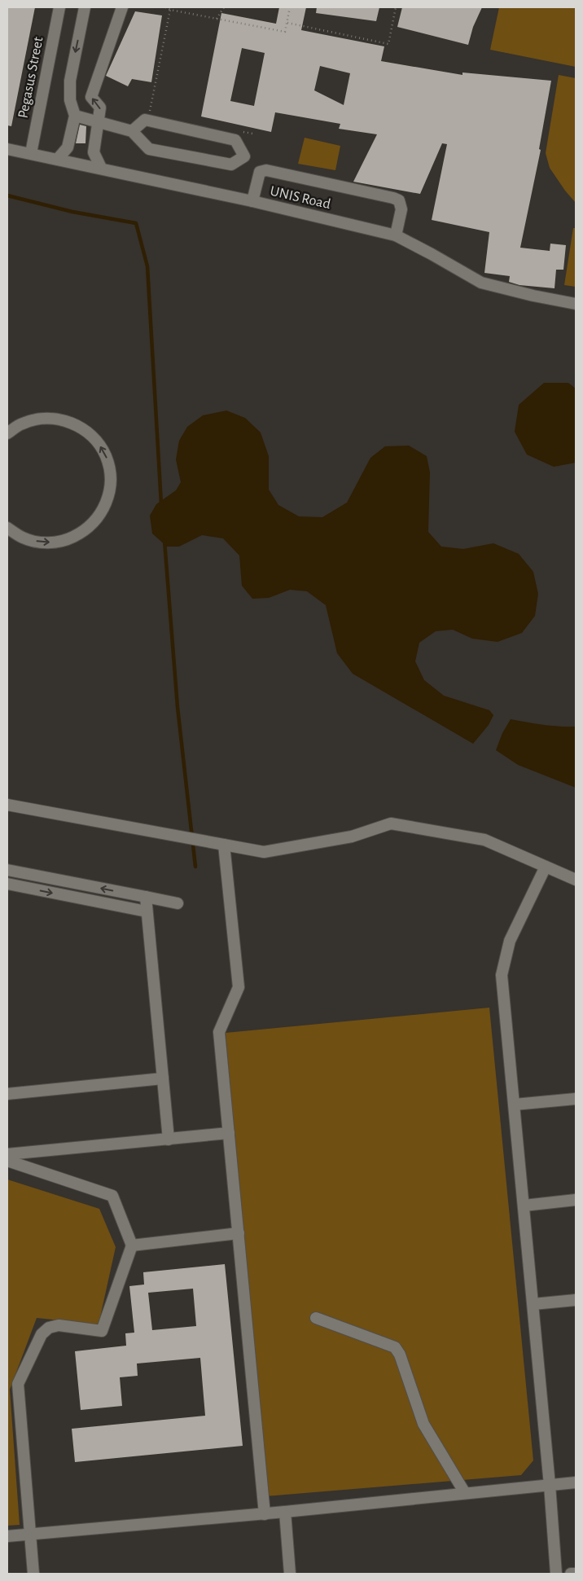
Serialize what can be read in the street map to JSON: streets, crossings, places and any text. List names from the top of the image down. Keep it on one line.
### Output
{"streets":{"street":["Pegasus Street","UNIS Road"]},"crossings":[["Pegasus Street","UNIS Road"]]}
